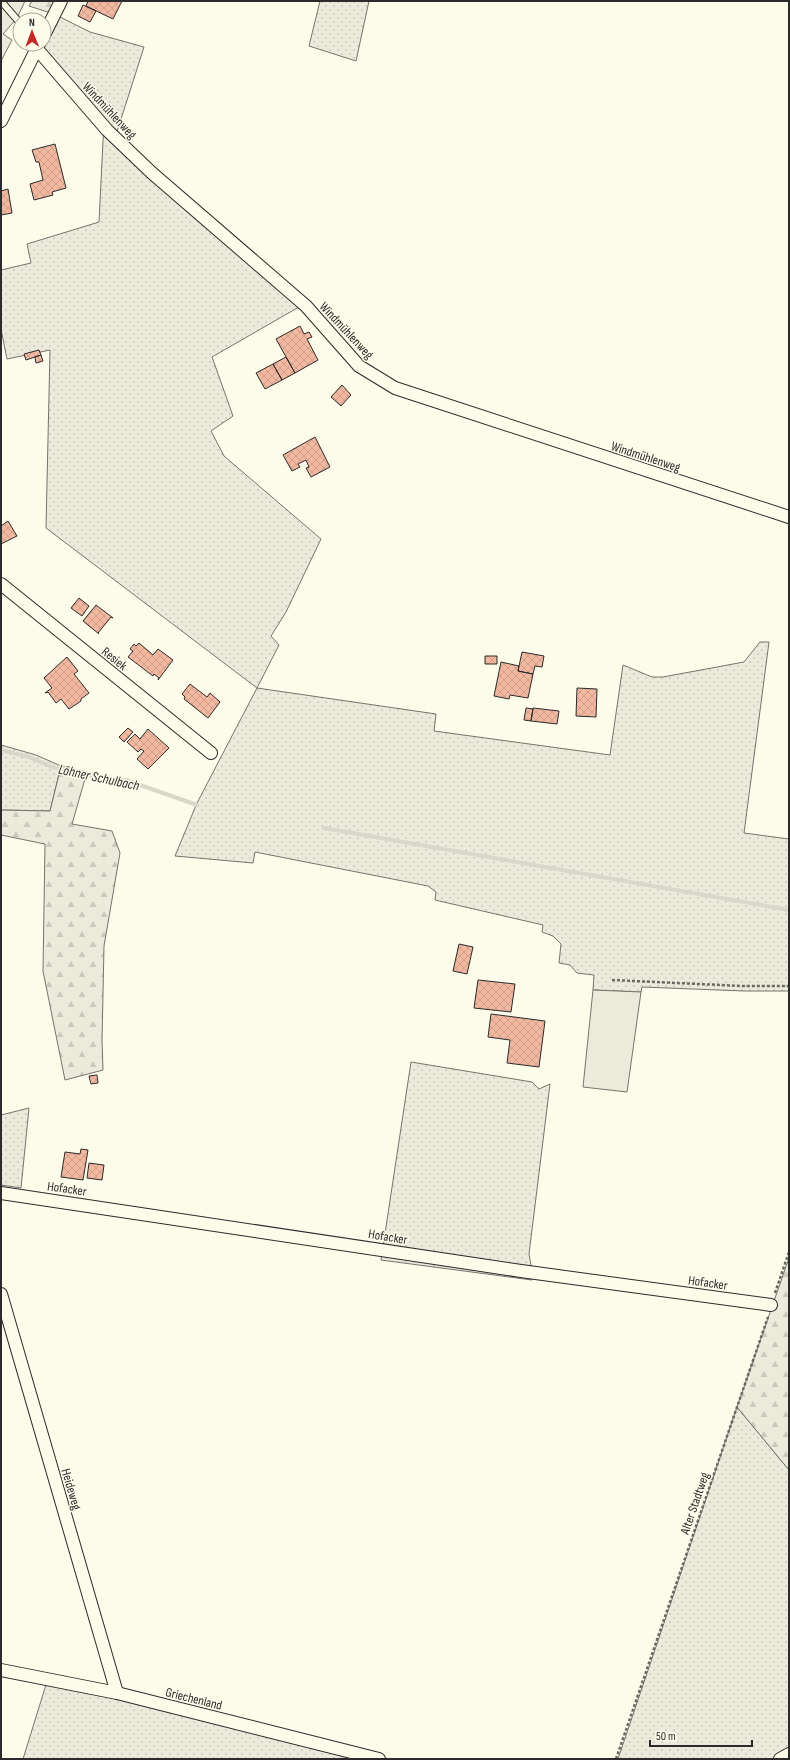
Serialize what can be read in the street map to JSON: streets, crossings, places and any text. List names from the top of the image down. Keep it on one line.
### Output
{"streets":{"street":["Windmühlenweg","Resiek","Hofacker","Heideweg","Griechenland"],"path":["Alter Stadtweg"]},"crossings":[["Hofacker","Alter Stadtweg"],["Heideweg","Griechenland"]],"water":["Löhner Schulbach"],"scale_bar":"50 m","north":"top"}
